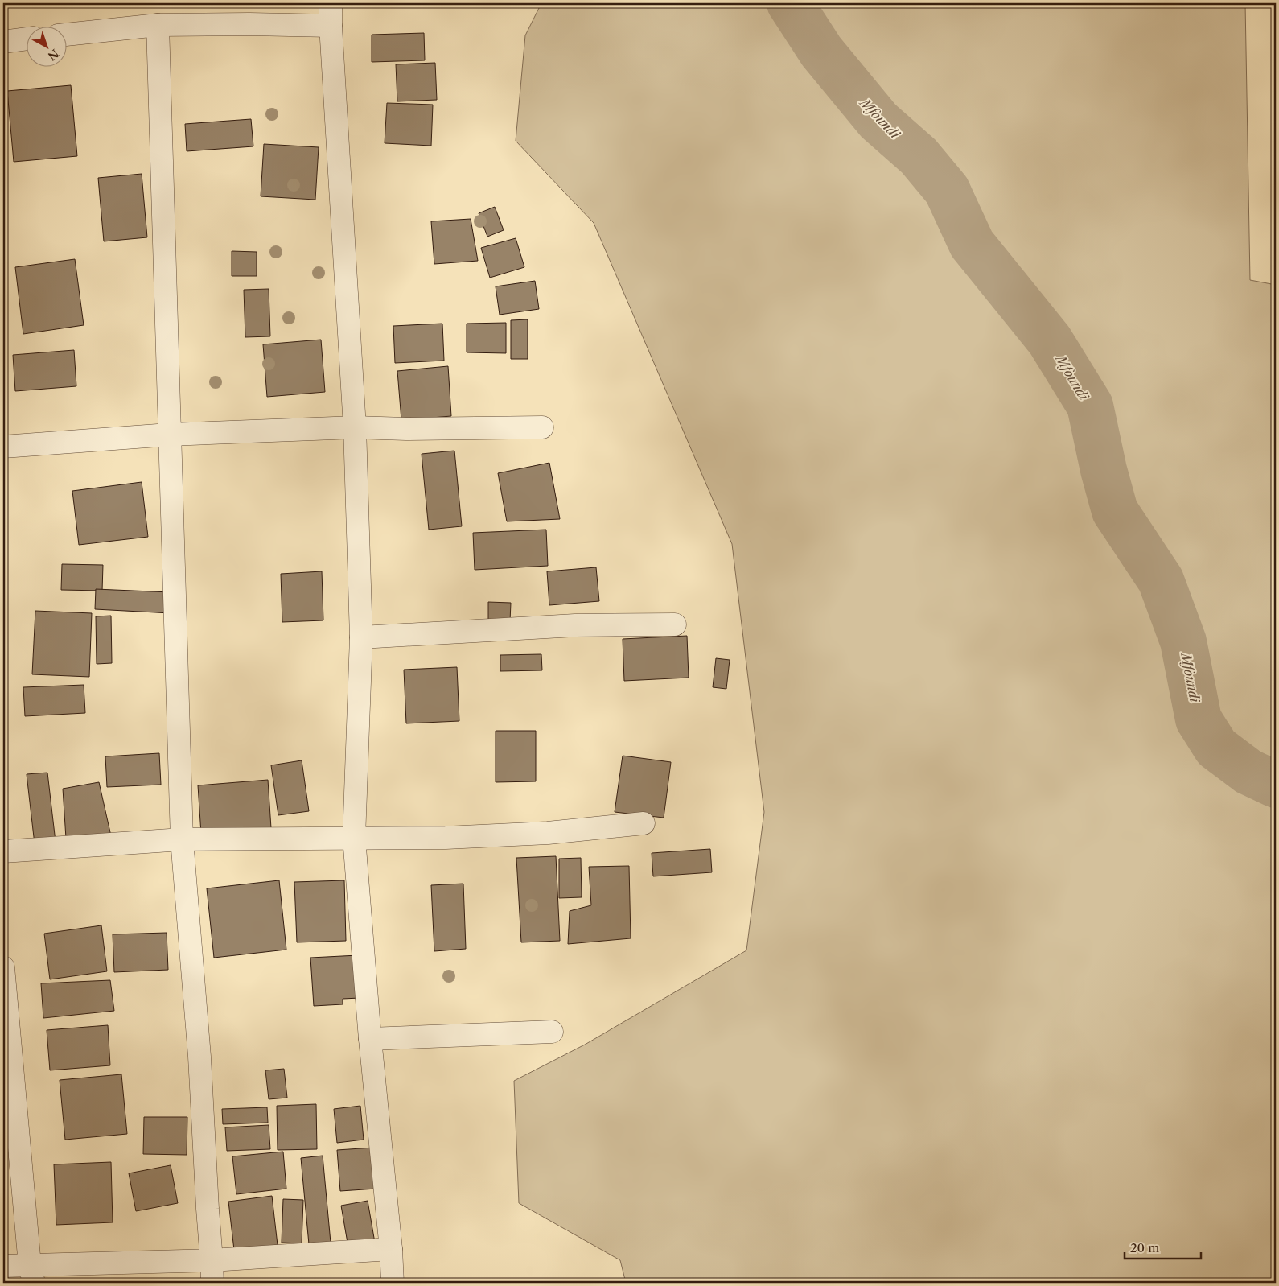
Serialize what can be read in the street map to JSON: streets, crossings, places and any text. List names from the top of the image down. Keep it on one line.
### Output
{"water":["Mfoundi"],"scale_bar":"20 m","north":"bottom right"}
